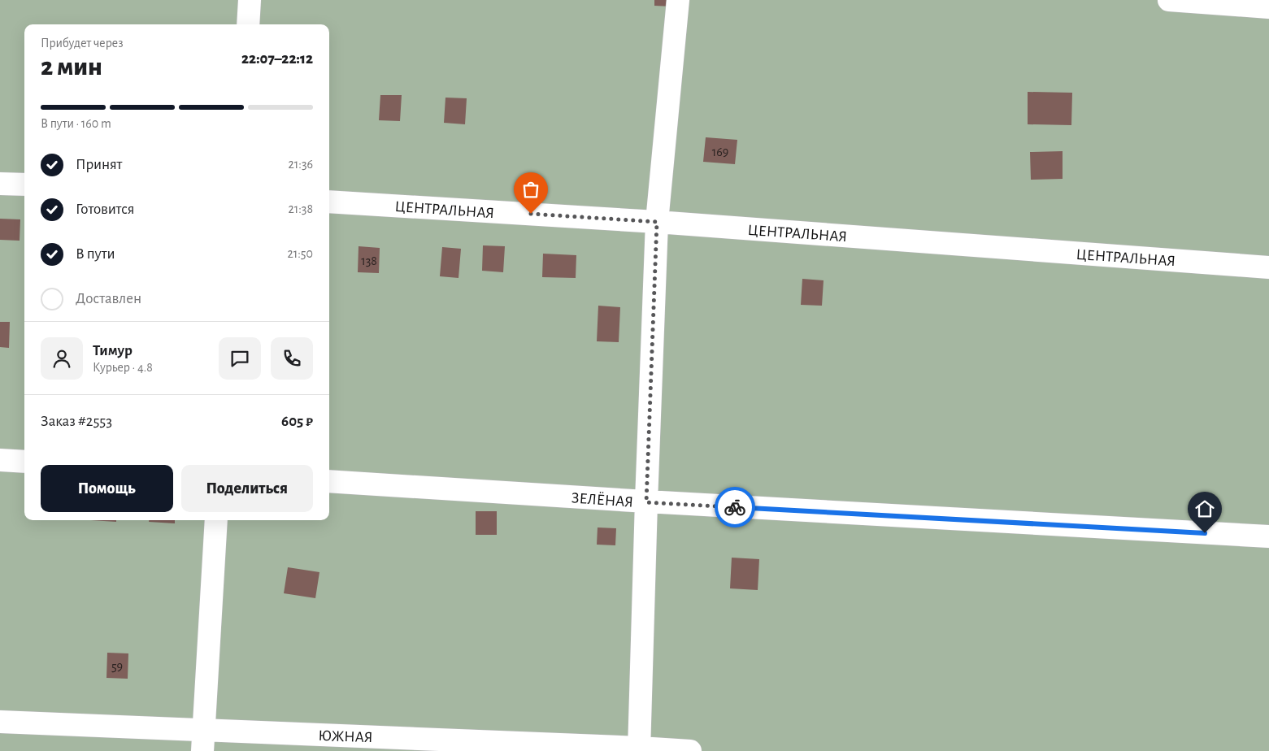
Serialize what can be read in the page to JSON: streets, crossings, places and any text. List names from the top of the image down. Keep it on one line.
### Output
{"streets":{"lane":["ЦЕНТРАЛЬНАЯ","ЗЕЛЁНАЯ","ЮЖНАЯ"]},"house_numbers":["169","138","59"],"page":{"heading":["2 мин","Прибудет через","22:07–22:12"],"panel":["Тимур","Курьер · 4.8","Заказ #2553","605 ₽"],"bar":"В пути · 160 m","list":[["Принят","21:36"],["Готовится","21:38"],["В пути","21:50"],"Доставлен"],"buttons":["Помощь","Поделиться"]}}
